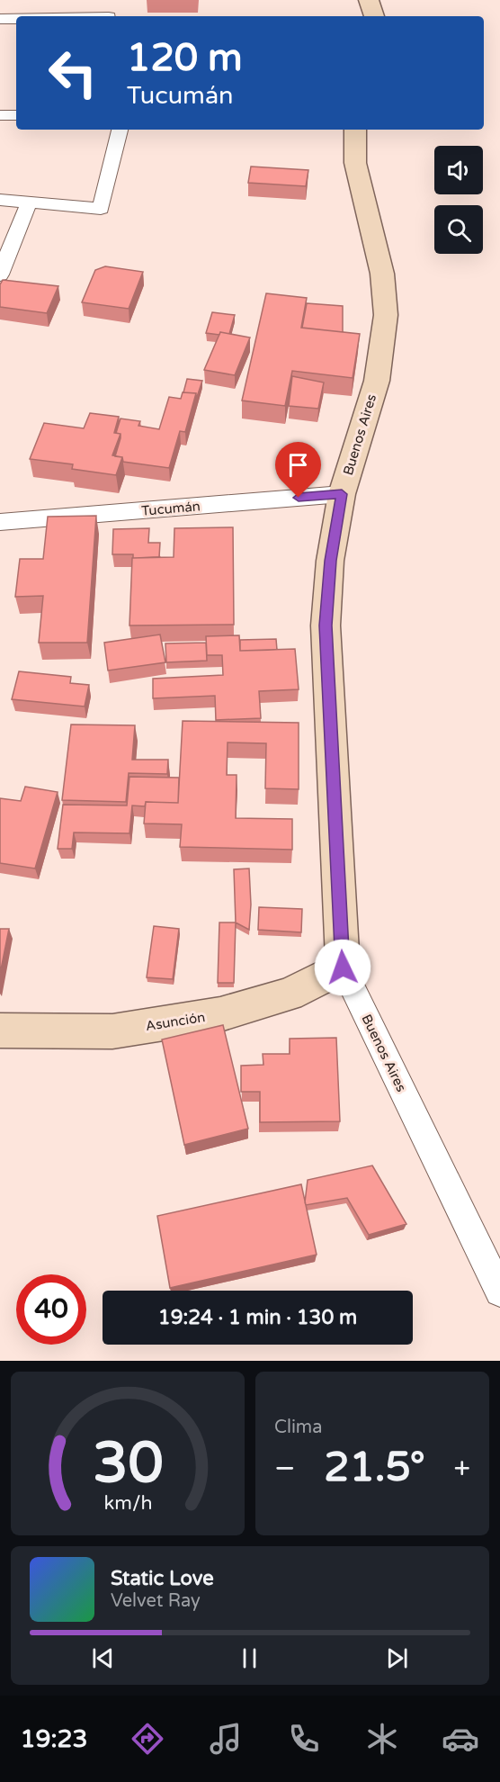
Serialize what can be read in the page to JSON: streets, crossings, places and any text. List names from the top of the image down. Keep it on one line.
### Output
{"streets":{"street":["Buenos Aires","Tucumán","Asunción"]},"crossings":[["Buenos Aires","Tucumán"],["Buenos Aires","Asunción"]],"page":{"turn":["120 m","Tucumán"],"limit":"40","trip":"19:24 · 1 min · 130 m","tile":"Clima","heat":["−","21.5°","+"],"song":["Static Love","Velvet Ray"],"tabs":"19:23","gauge":["30","km/h"]}}
